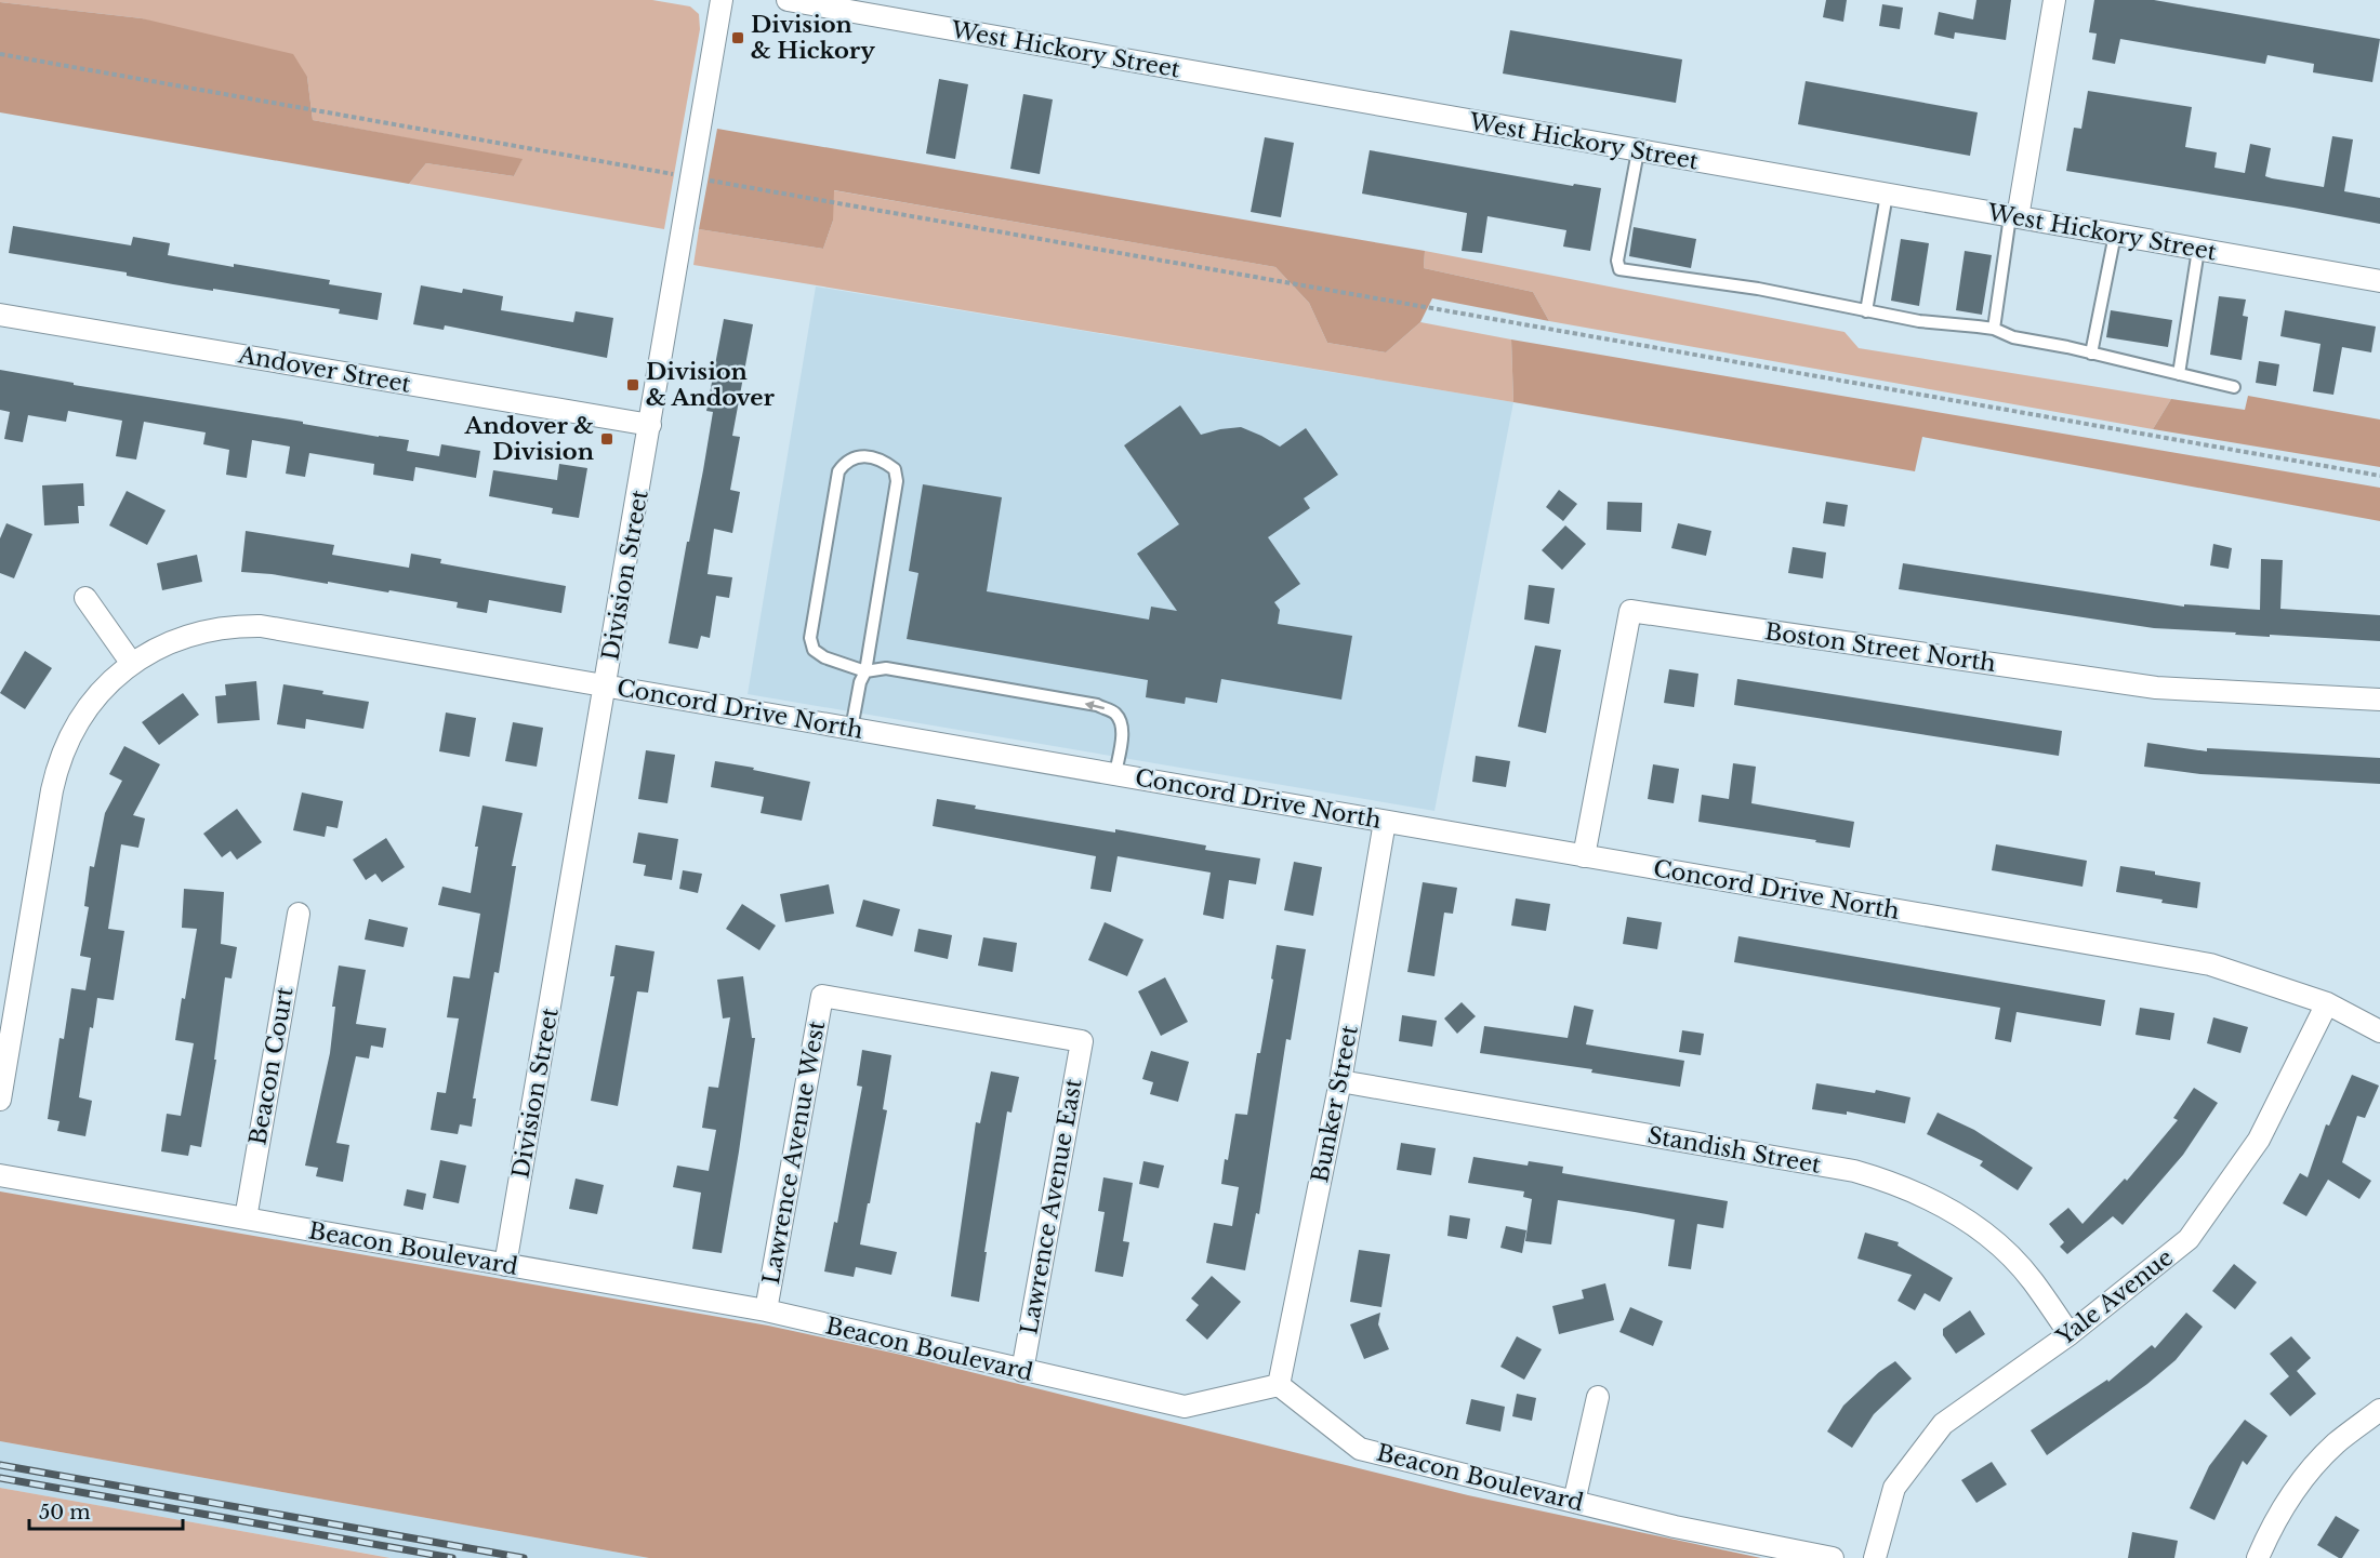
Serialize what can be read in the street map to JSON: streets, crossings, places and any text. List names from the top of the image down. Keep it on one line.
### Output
{"streets":{"street":["West Hickory Street","Andover Street","Division Street","Boston Street North","Concord Drive North","Beacon Court","Bunker Street","Standish Street","Lawrence Avenue West","Lawrence Avenue East","Beacon Boulevard","Yale Avenue"]},"crossings":[["Andover Street","Division Street"],["Division Street","Concord Drive North"],["Division Street","Beacon Boulevard"],["Boston Street North","Concord Drive North"],["Concord Drive North","Bunker Street"],["Concord Drive North","Yale Avenue"],["Beacon Court","Beacon Boulevard"],["Bunker Street","Standish Street"],["Bunker Street","Beacon Boulevard"],["Standish Street","Yale Avenue"],["Lawrence Avenue West","Lawrence Avenue East"],["Lawrence Avenue West","Beacon Boulevard"],["Lawrence Avenue East","Beacon Boulevard"]],"places":{"transit":["Division & Hickory","Division & Andover","Andover & Division"]},"scale_bar":"50 m"}
